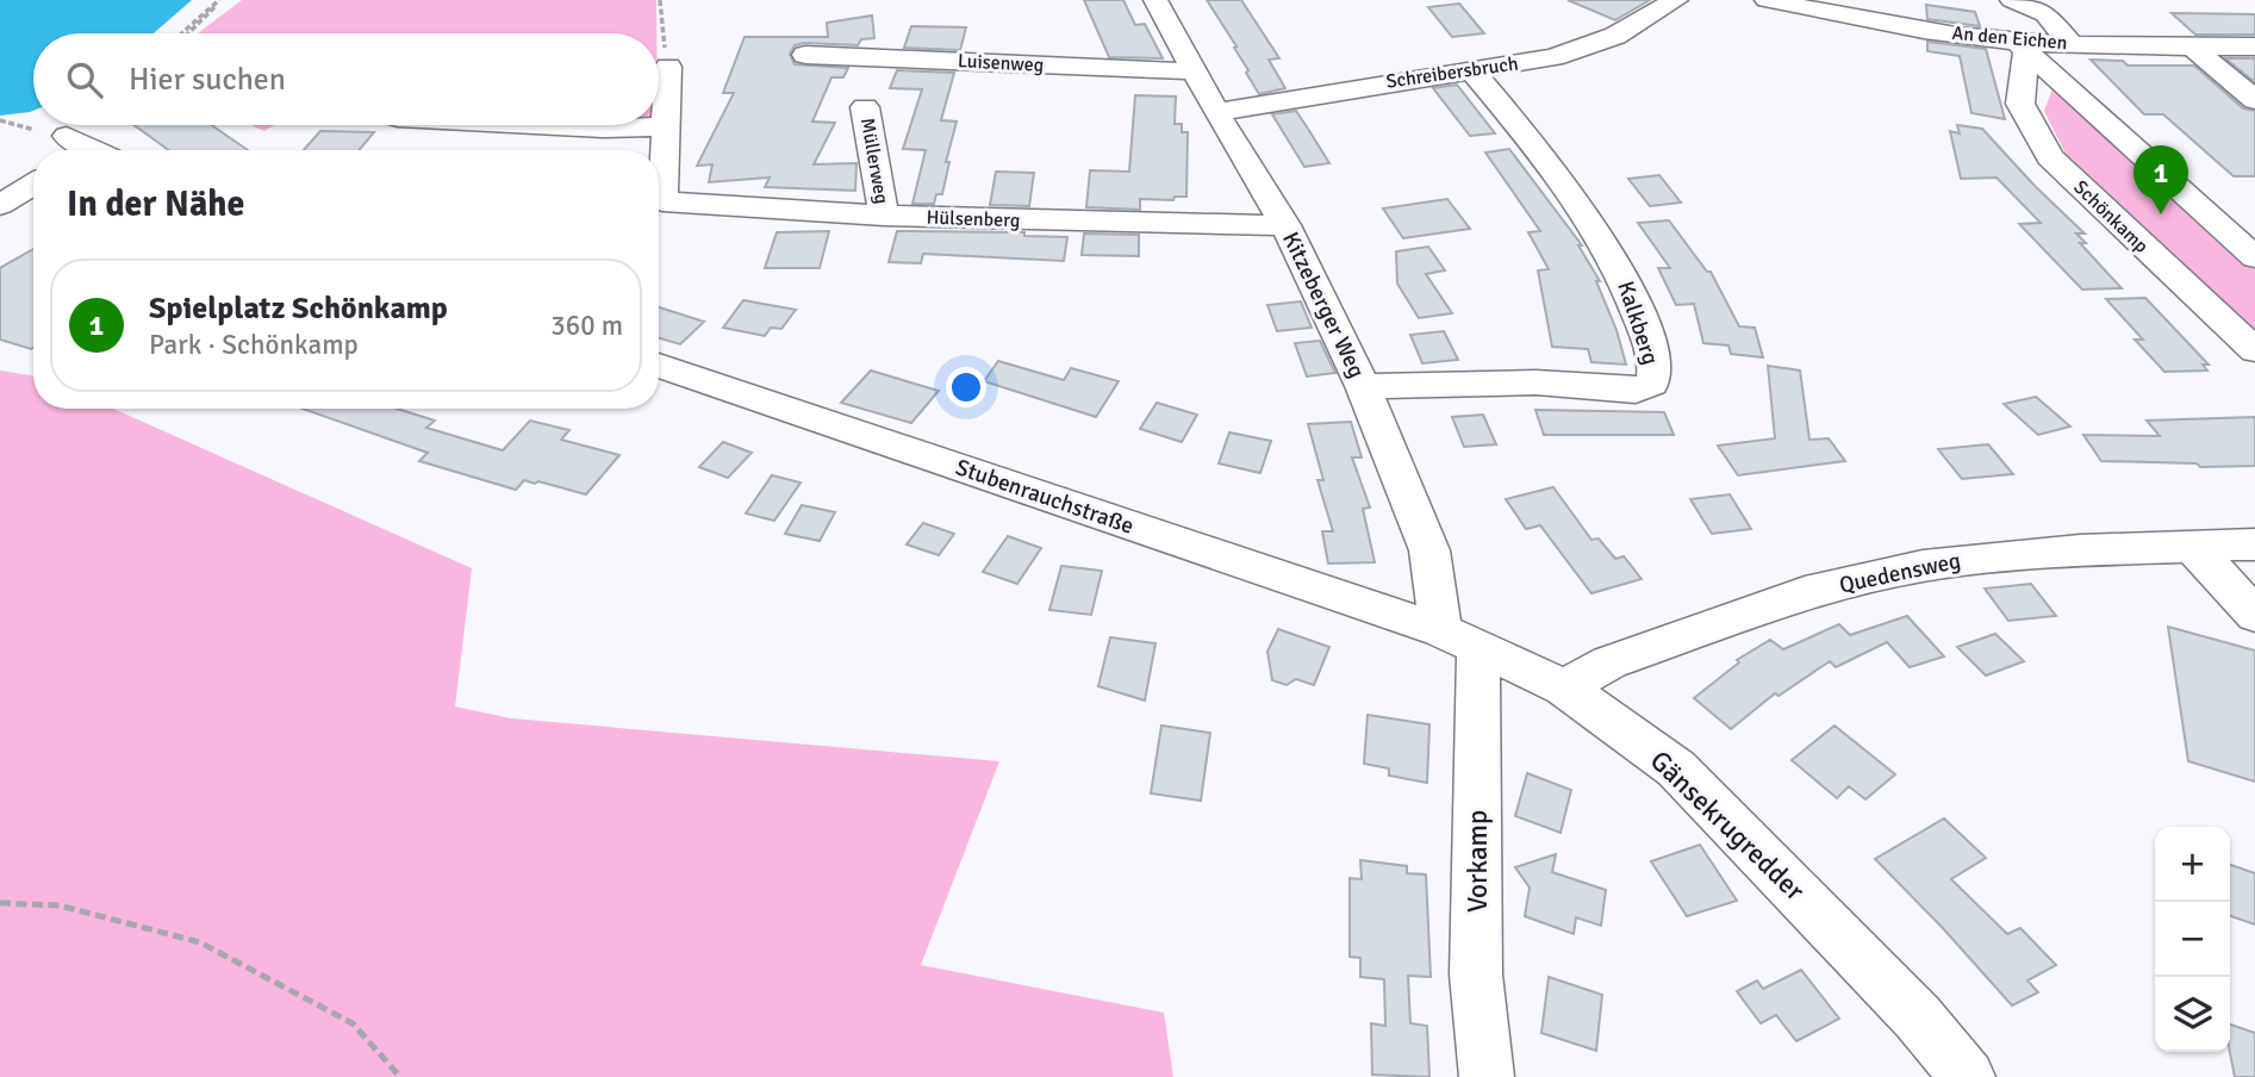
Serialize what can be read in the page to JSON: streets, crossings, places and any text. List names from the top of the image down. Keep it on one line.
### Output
{"streets":{"street":["An den Eichen","Luisenweg","Schreibersbruch","Müllerweg","Schönkamp","Hülsenberg","Kitzeberger Weg","Kalkberg","Stubenrauchstraße","Quedensweg","Gänsekrugredder","Vorkamp"]},"crossings":[["An den Eichen","Schönkamp"],["Luisenweg","Kitzeberger Weg"],["Schreibersbruch","Kitzeberger Weg"],["Schreibersbruch","Kalkberg"],["Müllerweg","Hülsenberg"],["Hülsenberg","Kitzeberger Weg"],["Kitzeberger Weg","Kalkberg"],["Kitzeberger Weg","Stubenrauchstraße"],["Kitzeberger Weg","Gänsekrugredder"],["Kitzeberger Weg","Vorkamp"],["Stubenrauchstraße","Gänsekrugredder"],["Stubenrauchstraße","Vorkamp"],["Quedensweg","Gänsekrugredder"],["Gänsekrugredder","Vorkamp"]],"page":{"search":"Hier suchen","pins":"1","heading":"In der Nähe","list":[{"mark":"1","name":"Spielplatz Schönkamp","note":"Park · Schönkamp","value":"360 m"}],"map_buttons":["+","−"]}}
